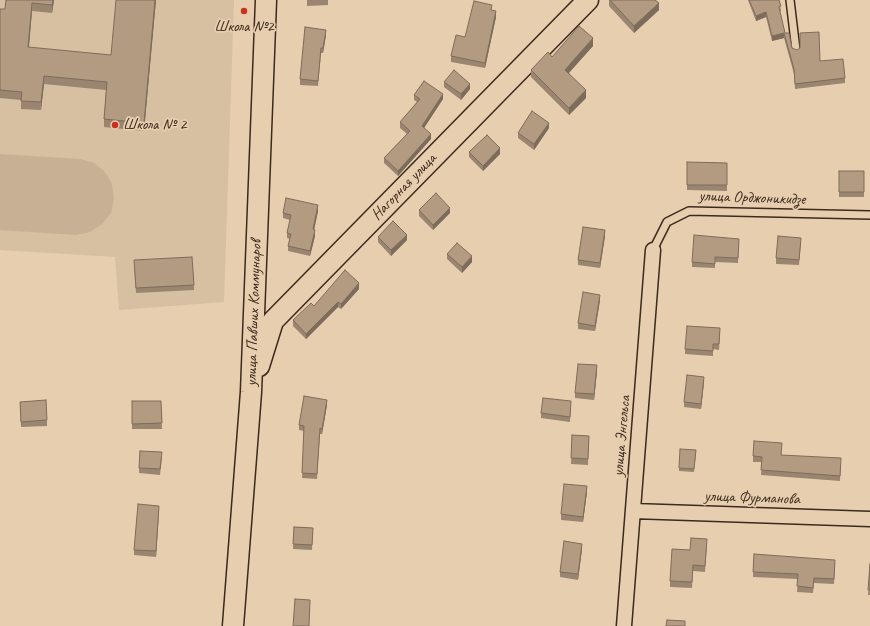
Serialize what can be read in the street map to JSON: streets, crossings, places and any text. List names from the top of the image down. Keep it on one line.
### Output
{"streets":{"street":["Нагорная улица","улица Павших Коммунаров","улица Энгельса","улица Фурманова"],"lane":["улица Орджоникидзе"]},"crossings":[["Нагорная улица","улица Павших Коммунаров"],["улица Орджоникидзе","улица Энгельса"],["улица Энгельса","улица Фурманова"]],"places":["Школа №2","Школа № 2"]}
